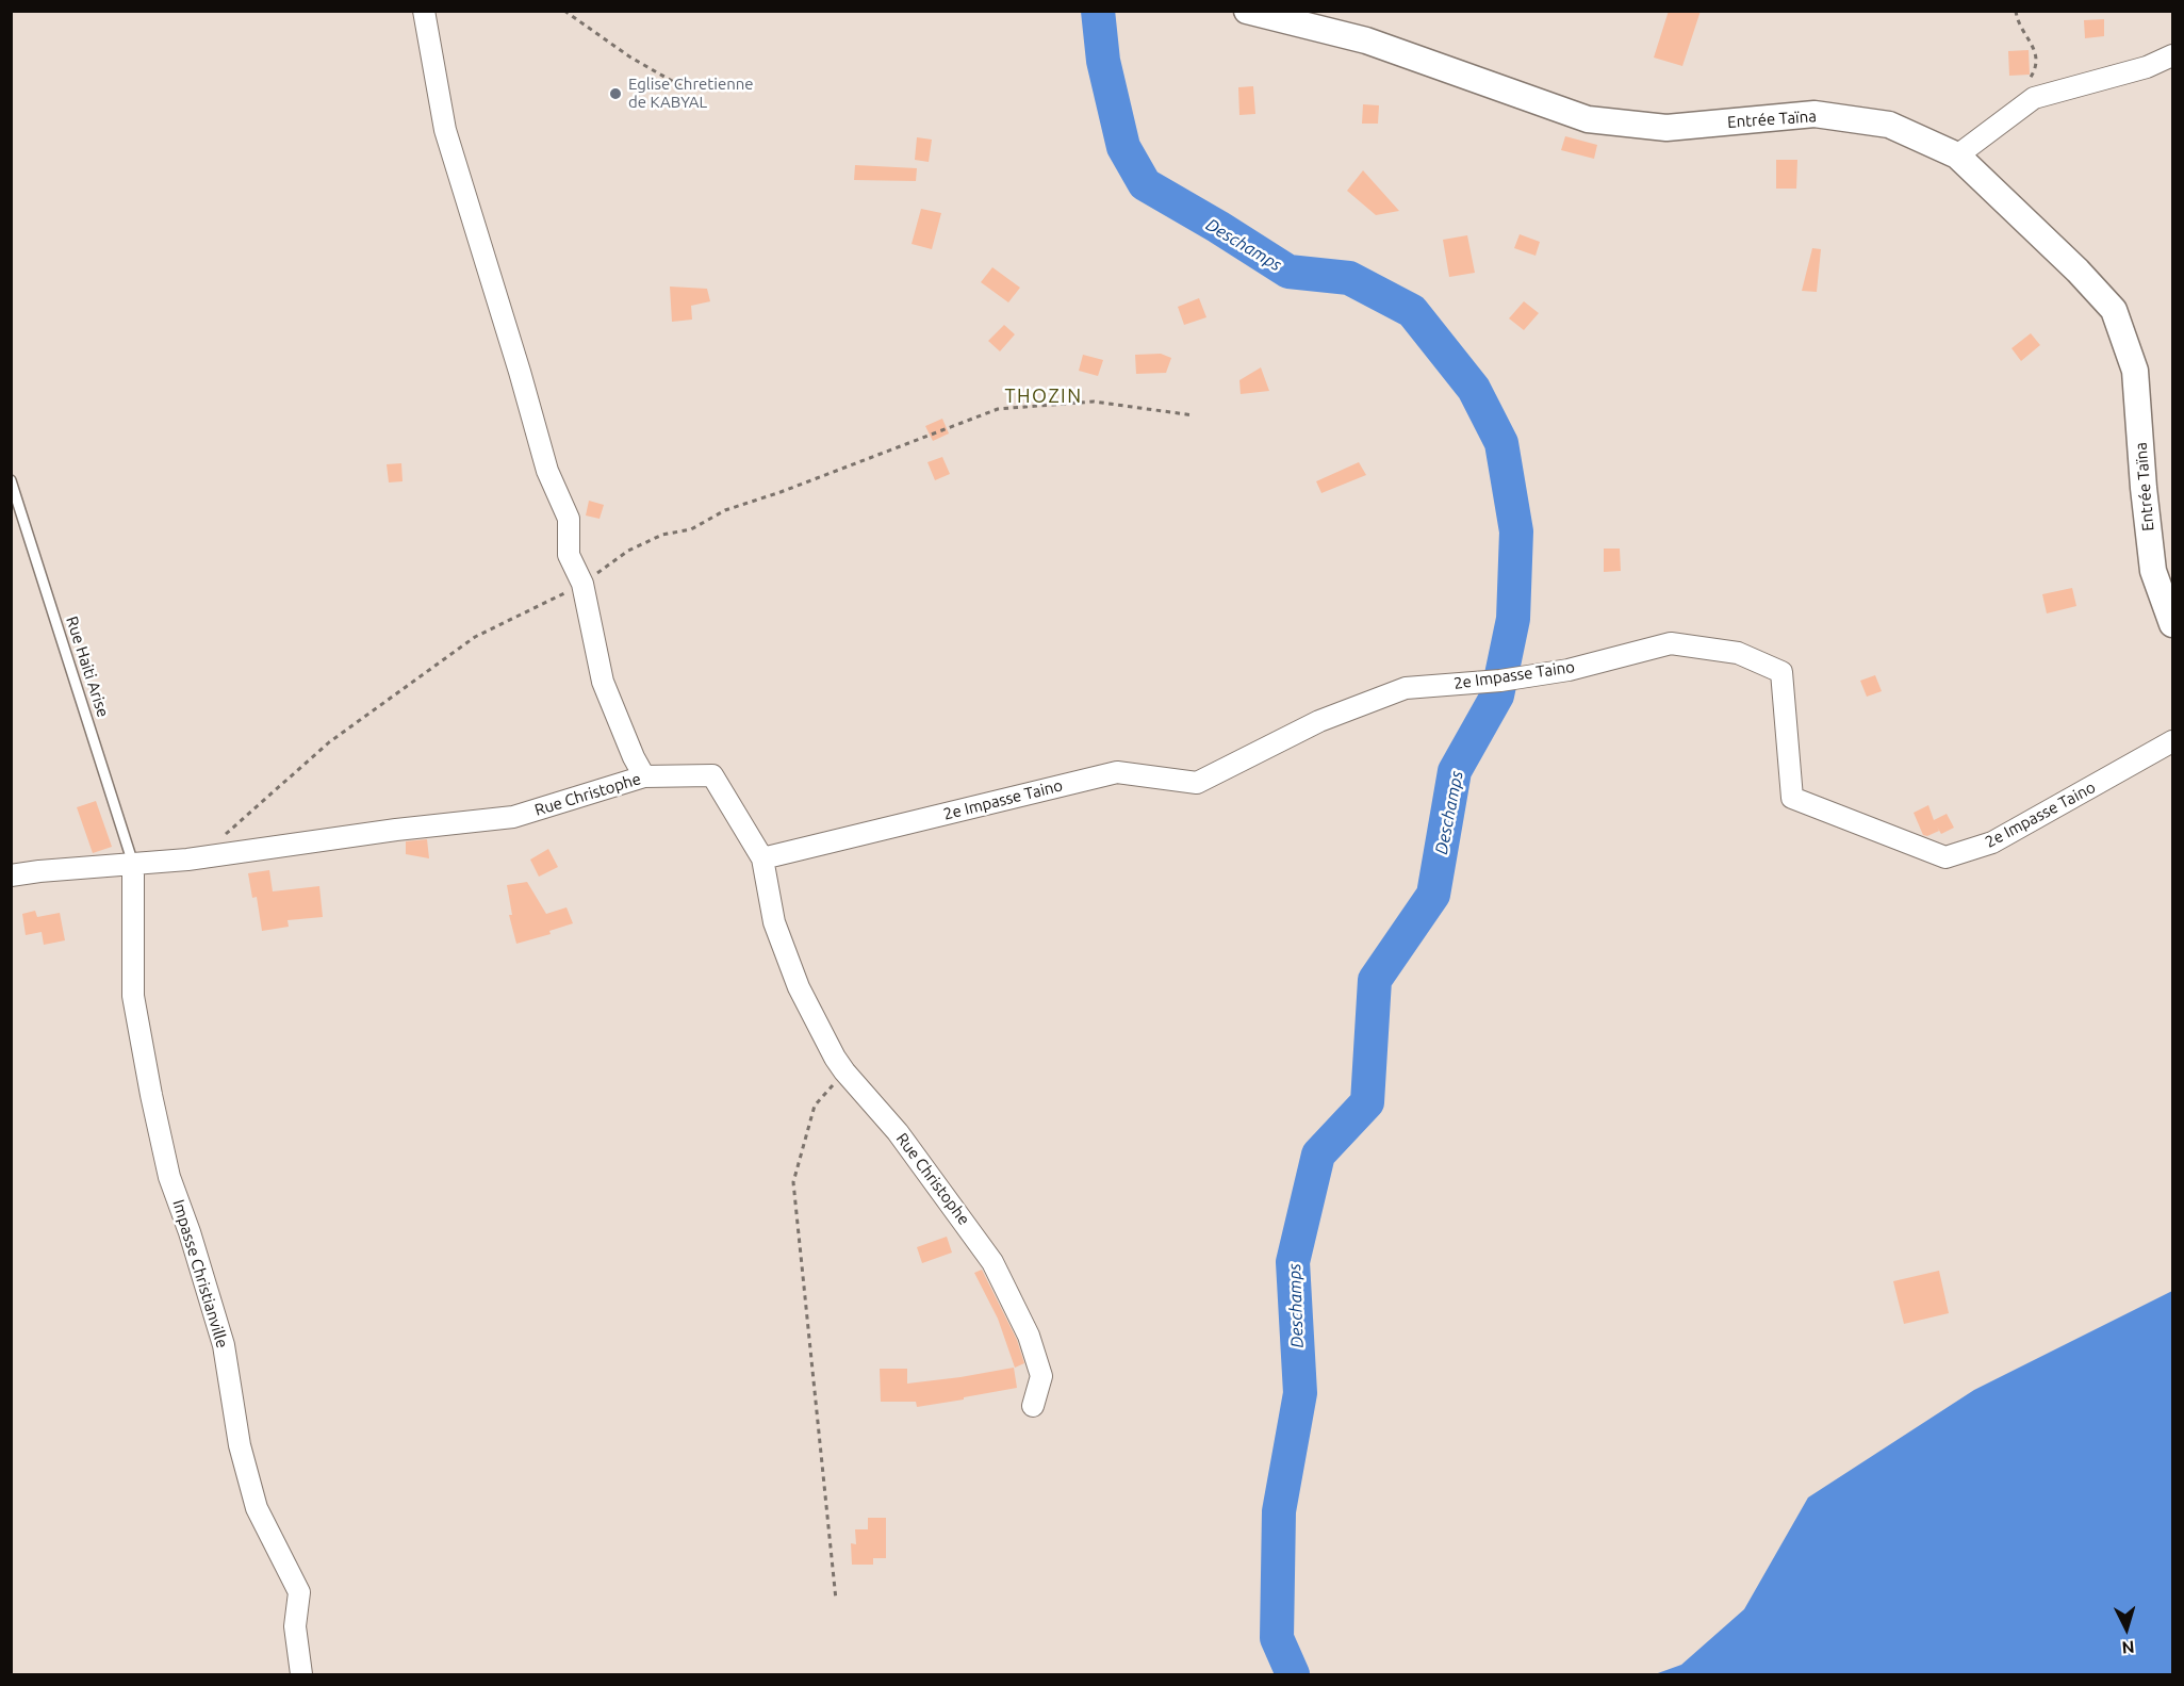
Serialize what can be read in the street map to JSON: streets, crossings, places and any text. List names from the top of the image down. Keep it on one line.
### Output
{"streets":{"street":["Entrée Taïna","2e Impasse Taino","Rue Christophe","Impasse Christianville"],"lane":["Rue Haiti Arise"]},"crossings":[["Rue Haiti Arise","Rue Christophe"],["Rue Haiti Arise","Impasse Christianville"],["2e Impasse Taino","Rue Christophe"],["Rue Christophe","Impasse Christianville"]],"districts":["THOZIN"],"water":["Deschamps"],"places":["Eglise Chretienne de KABYAL"],"north":"bottom"}
